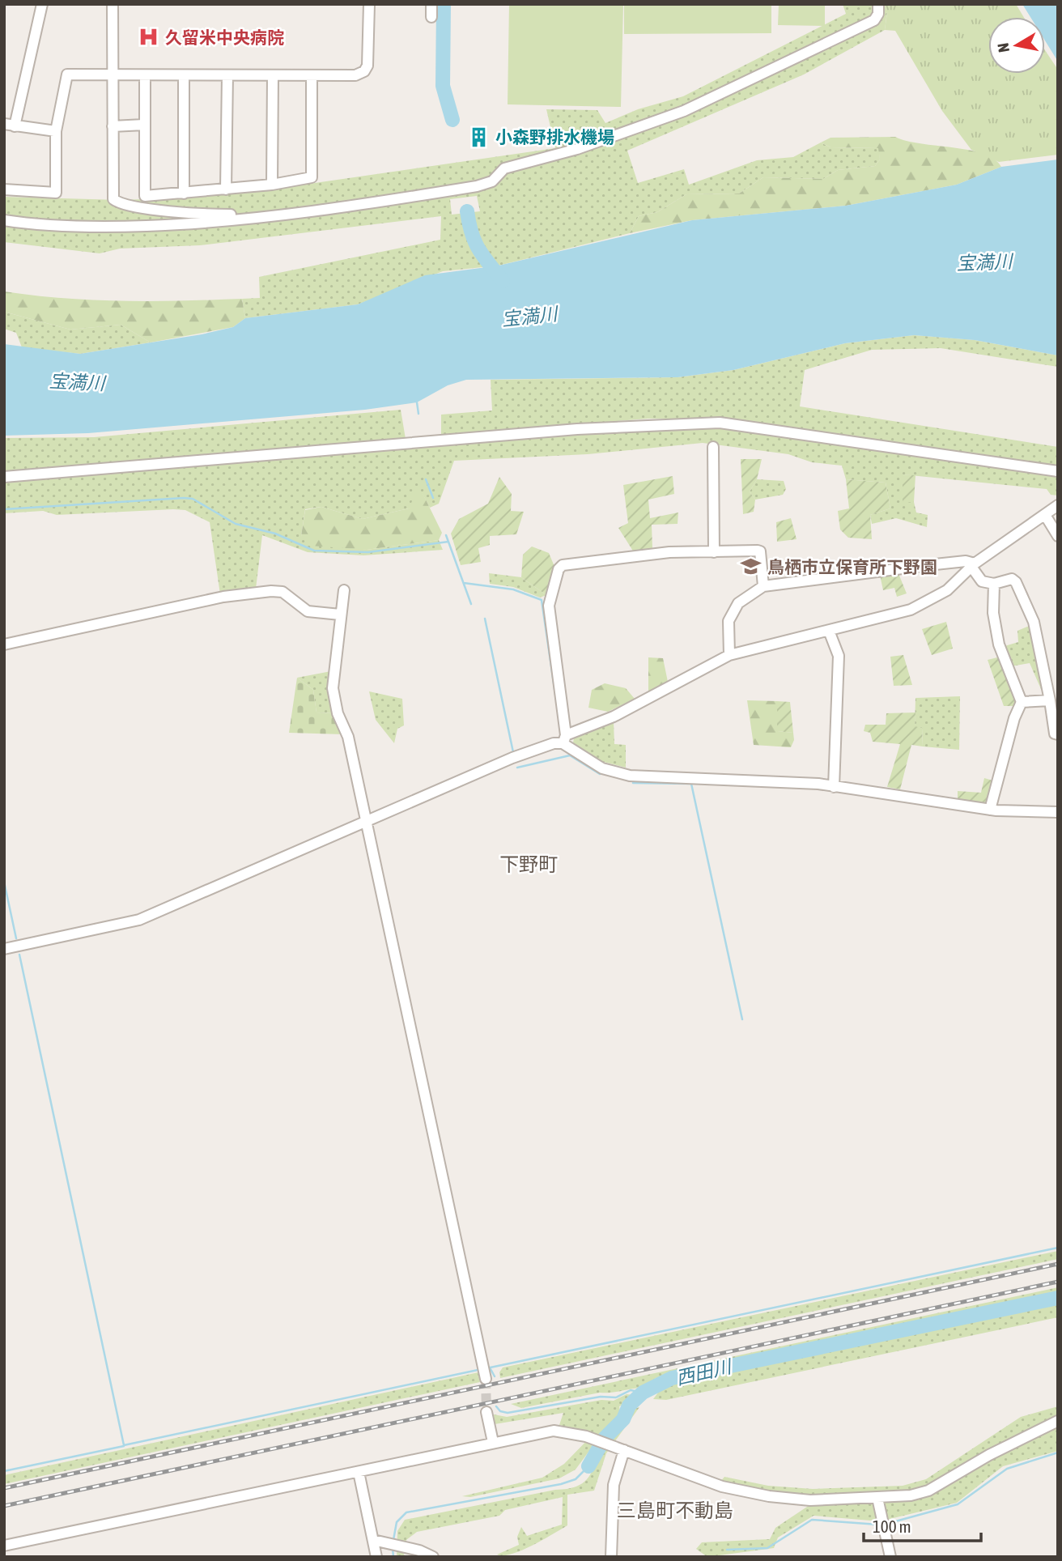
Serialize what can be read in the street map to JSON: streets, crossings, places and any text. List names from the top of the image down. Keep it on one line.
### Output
{"districts":["下野町","三島町不動島"],"water":["宝満川","西田川"],"places":{"hospital":["久留米中央病院"],"building":["小森野排水機場"],"school or university":["鳥栖市立保育所下野園"]},"scale_bar":"100 m","north":"left"}
